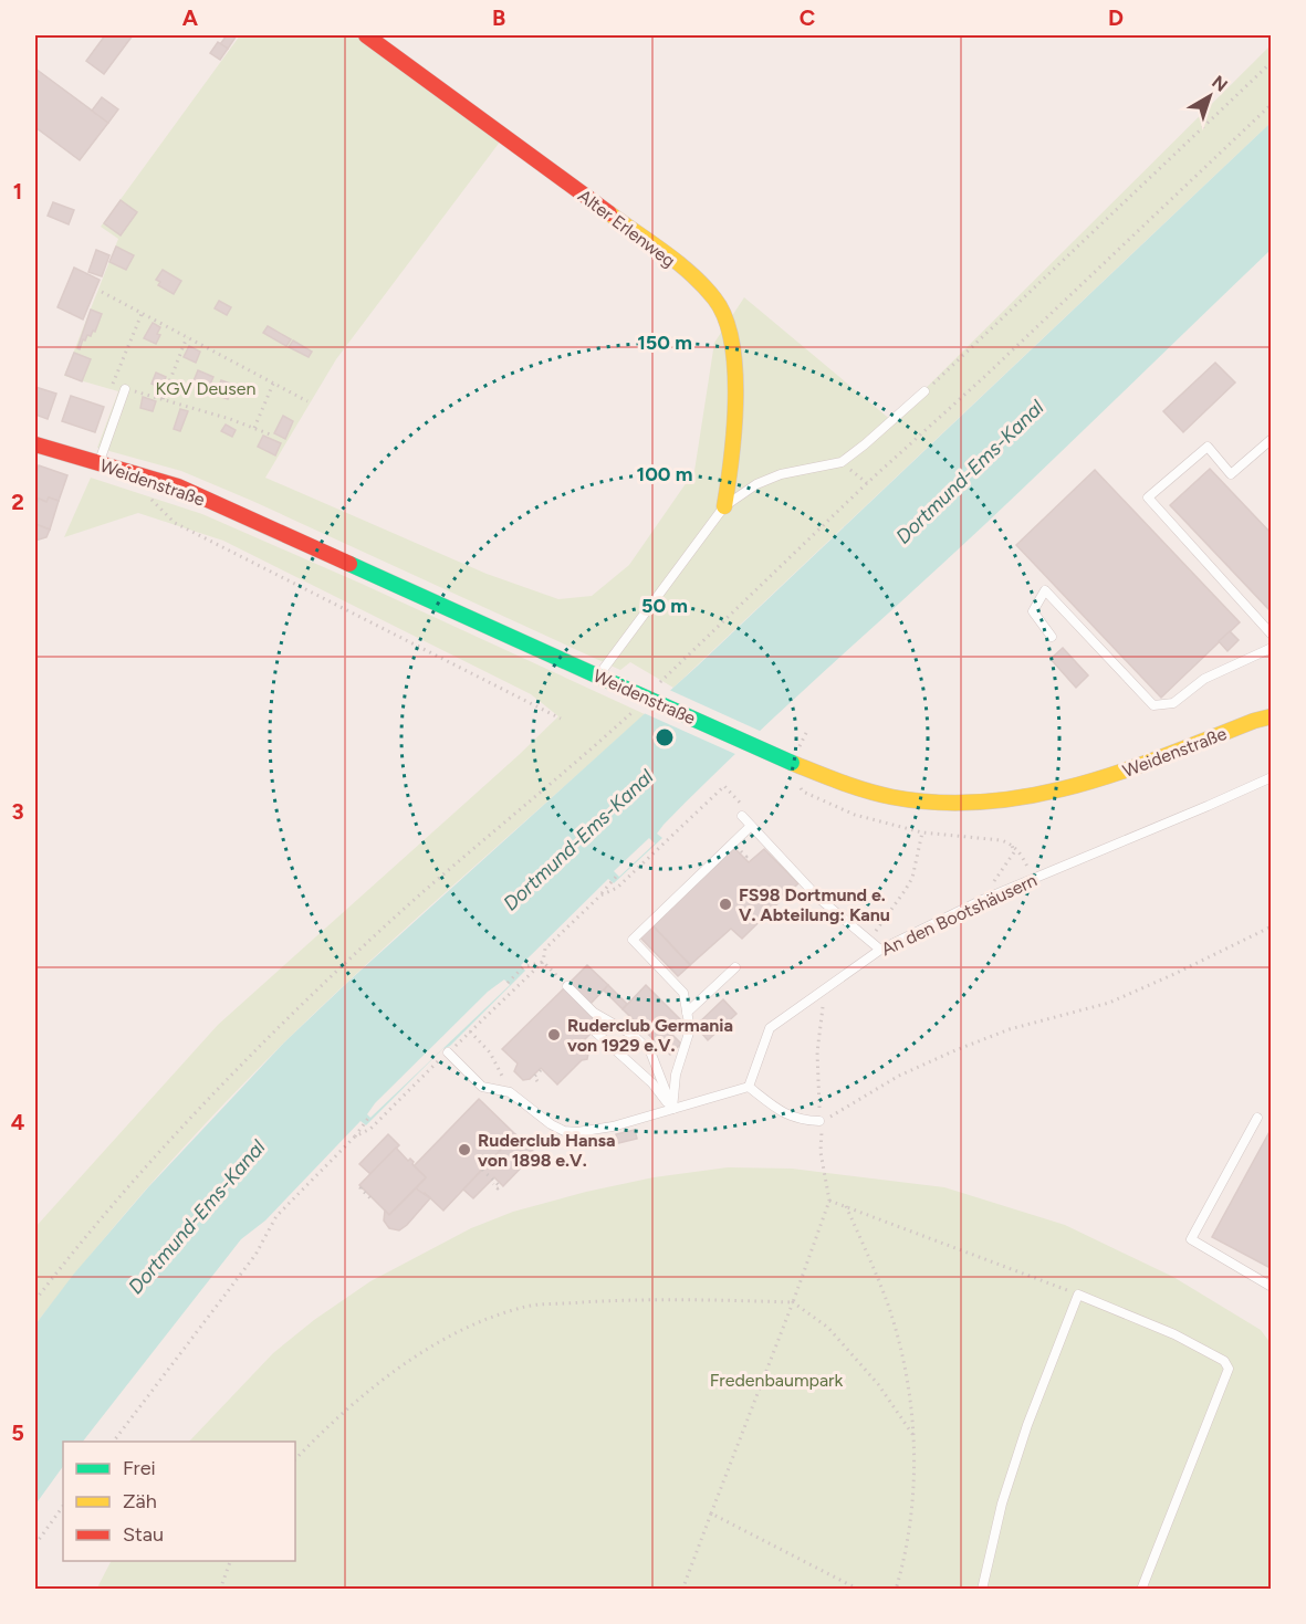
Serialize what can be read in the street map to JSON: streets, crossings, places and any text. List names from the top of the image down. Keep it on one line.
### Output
{"streets":{"street":["Alter Erlenweg","Weidenstraße"],"lane":["An den Bootshäusern"]},"water":["Dortmund-Ems-Kanal"],"parks":["KGV Deusen","Fredenbaumpark"],"places":["FS98 Dortmund e. V. Abteilung: Kanu","Ruderclub Germania von 1929 e.V.","Ruderclub Hansa von 1898 e.V."],"legend":["Frei","Zäh","Stau"],"north":"top right","grid":{"columns":["A","B","C","D"],"rows":["1","2","3","4","5"]},"rings":["150 m","100 m","50 m"]}
